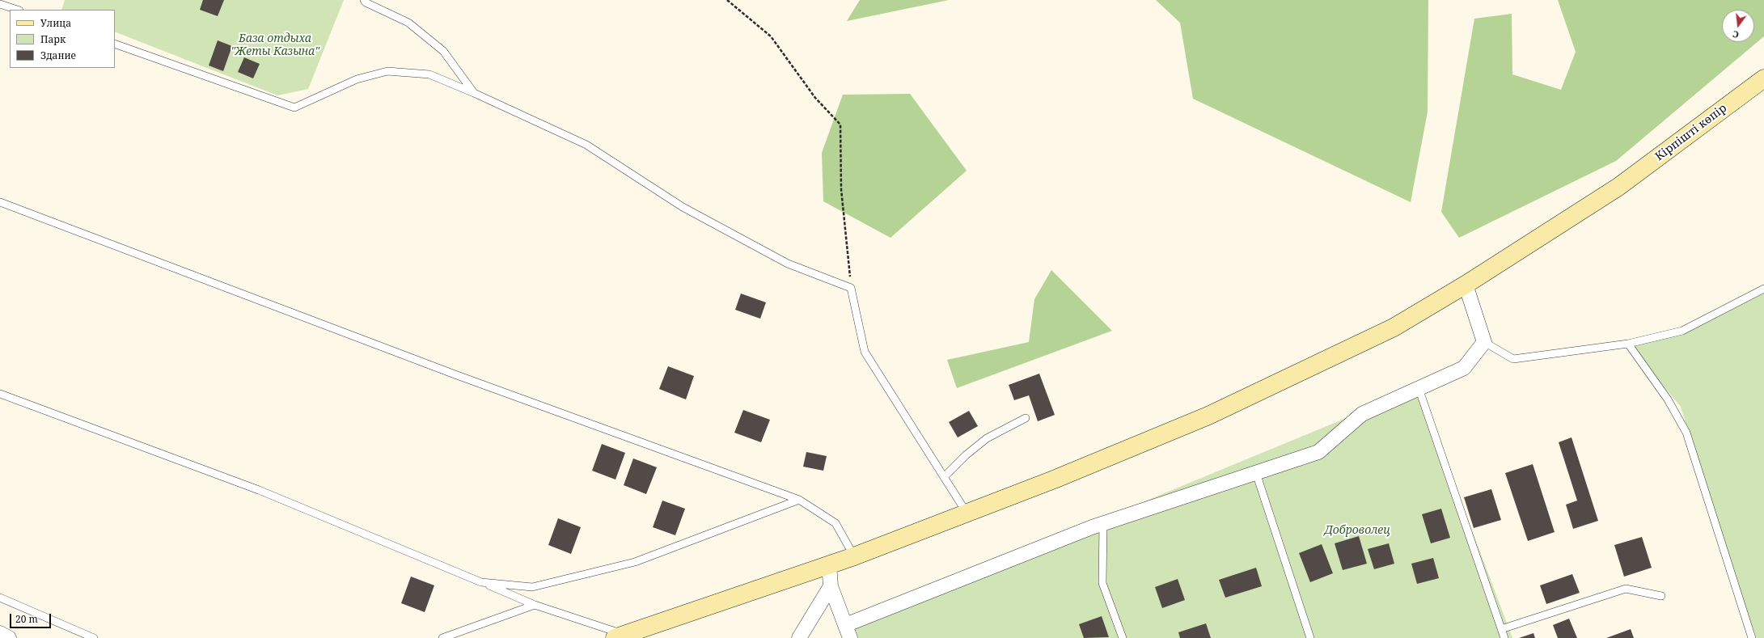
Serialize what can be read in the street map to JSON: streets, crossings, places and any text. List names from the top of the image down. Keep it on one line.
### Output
{"streets":{"main road":["Кірпішті көпір"]},"parks":["База отдыха \"Жеты Казына\"","Доброволец"],"legend":["Улица","Парк","Здание"],"scale_bar":"20 m","north":"bottom"}
